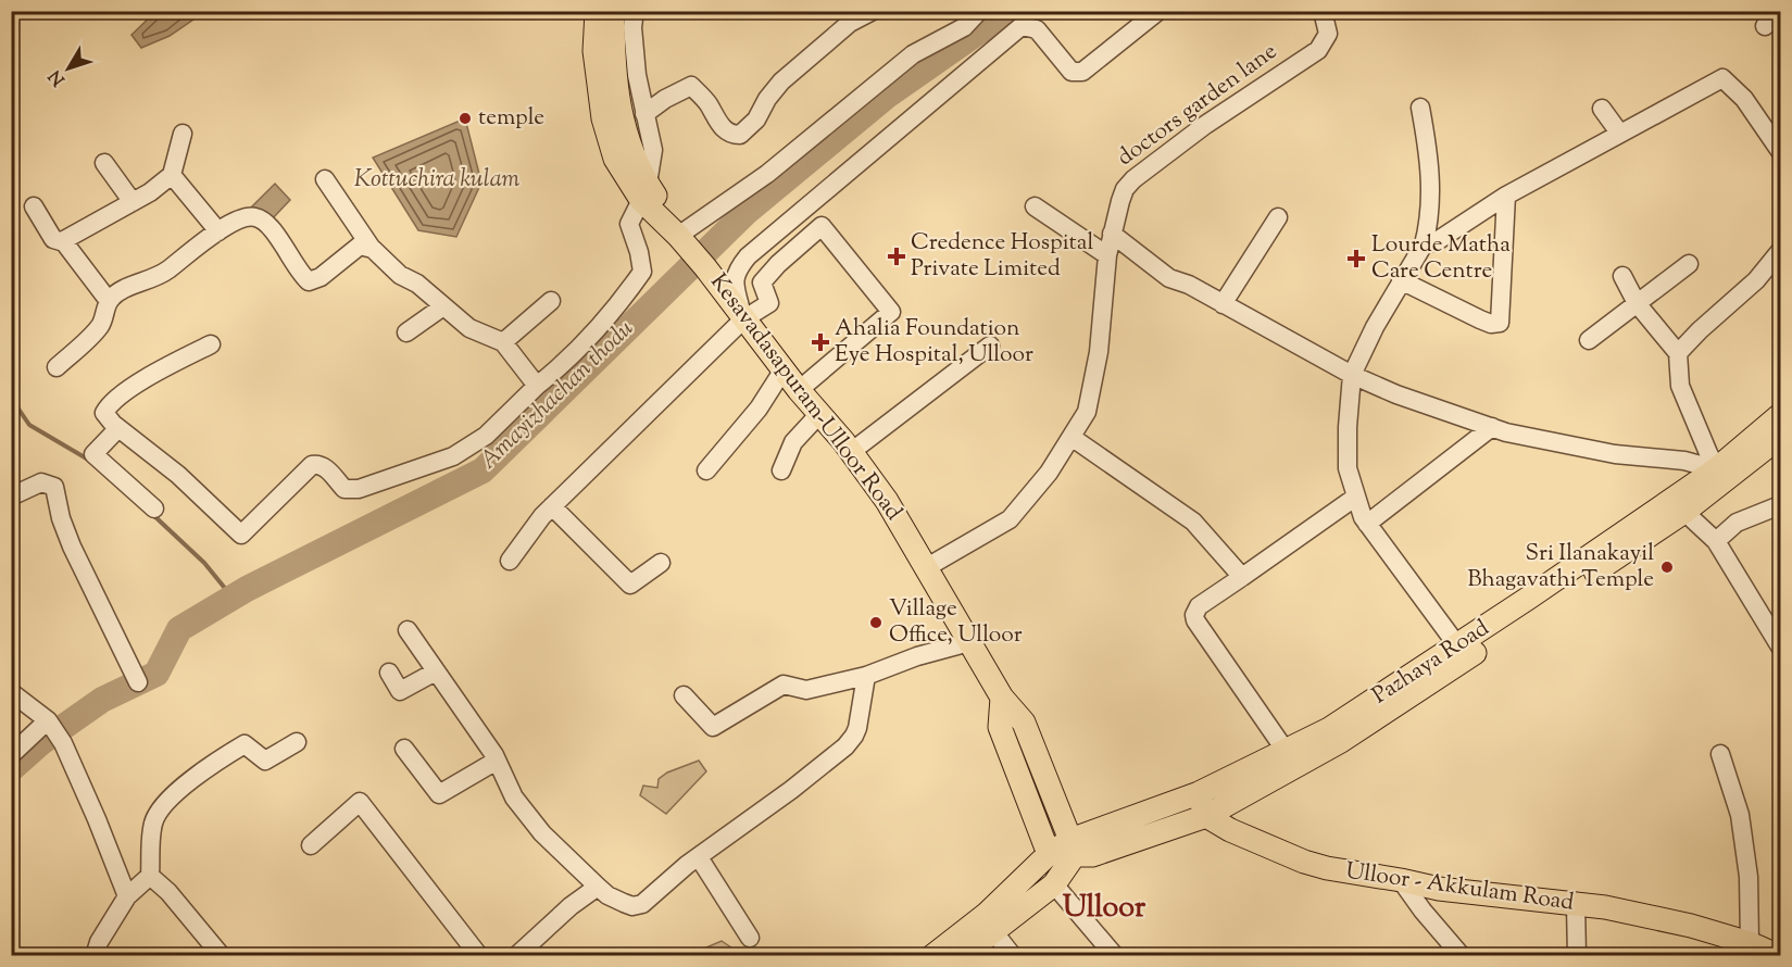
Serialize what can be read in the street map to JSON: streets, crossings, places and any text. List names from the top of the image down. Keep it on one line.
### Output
{"streets":{"main road":["Kesavadasapuram-Ulloor Road","Pazhaya Road","Ulloor - Akkulam Road"],"street":["doctors garden lane"]},"crossings":[["doctors garden lane","Kesavadasapuram-Ulloor Road"],["Kesavadasapuram-Ulloor Road","Pazhaya Road"]],"districts":["Ulloor"],"water":["Kottuchira kulam","Amayizhachan thodu"],"places":{"other":["temple","Sri Ilanakayil Bhagavathi Temple","Village Office, Ulloor"],"health":["Credence Hospital Private Limited","Lourde Matha Care Centre","Ahalia Foundation Eye Hospital, Ulloor"]},"north":"bottom left"}
